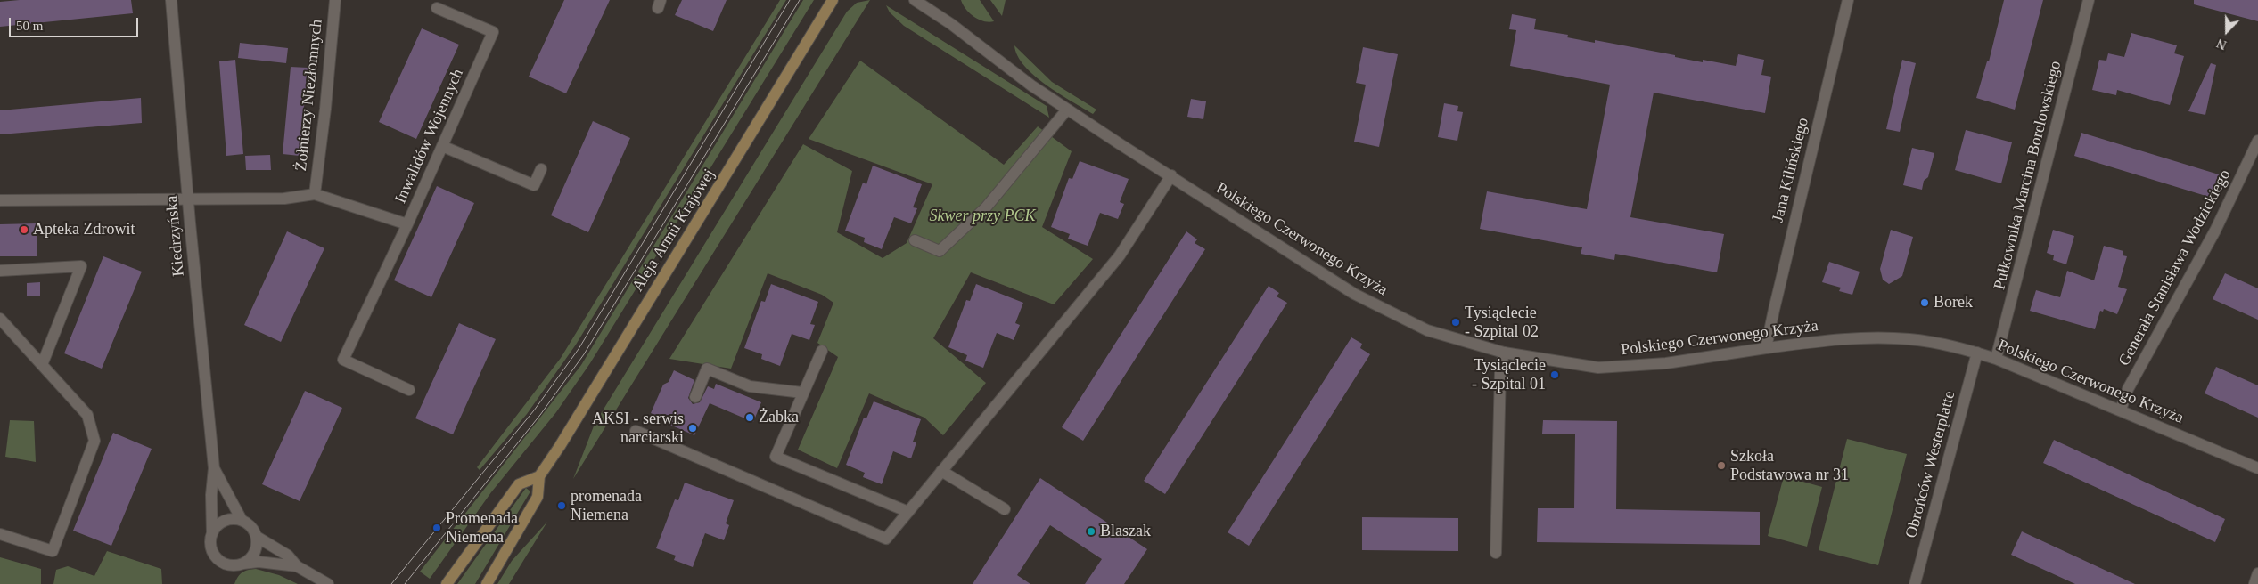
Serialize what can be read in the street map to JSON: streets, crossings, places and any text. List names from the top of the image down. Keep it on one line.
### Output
{"streets":{"main road":["Aleja Armii Krajowej"],"street":["Żołnierzy Niezłomnych","Inwalidów Wojennych","Jana Kilińskiego","Pułkownika Marcina Borelowskiego","Kiedrzyńska","Polskiego Czerwonego Krzyża","Generała Stanisława Wodzickiego","Obrońców Westerplatte"]},"crossings":[["Żołnierzy Niezłomnych","Inwalidów Wojennych"],["Inwalidów Wojennych","Kiedrzyńska"],["Jana Kilińskiego","Polskiego Czerwonego Krzyża"],["Pułkownika Marcina Borelowskiego","Polskiego Czerwonego Krzyża"],["Polskiego Czerwonego Krzyża","Generała Stanisława Wodzickiego"],["Polskiego Czerwonego Krzyża","Obrońców Westerplatte"]],"parks":["Skwer przy PCK"],"places":["Apteka Zdrowit","Borek","Tysiąclecie - Szpital 02","Tysiąclecie - Szpital 01","Żabka","AKSI - serwis narciarski","Szkoła Podstawowa nr 31","promenada Niemena","Promenada Niemena","Blaszak"],"scale_bar":"50 m","north":"bottom"}
